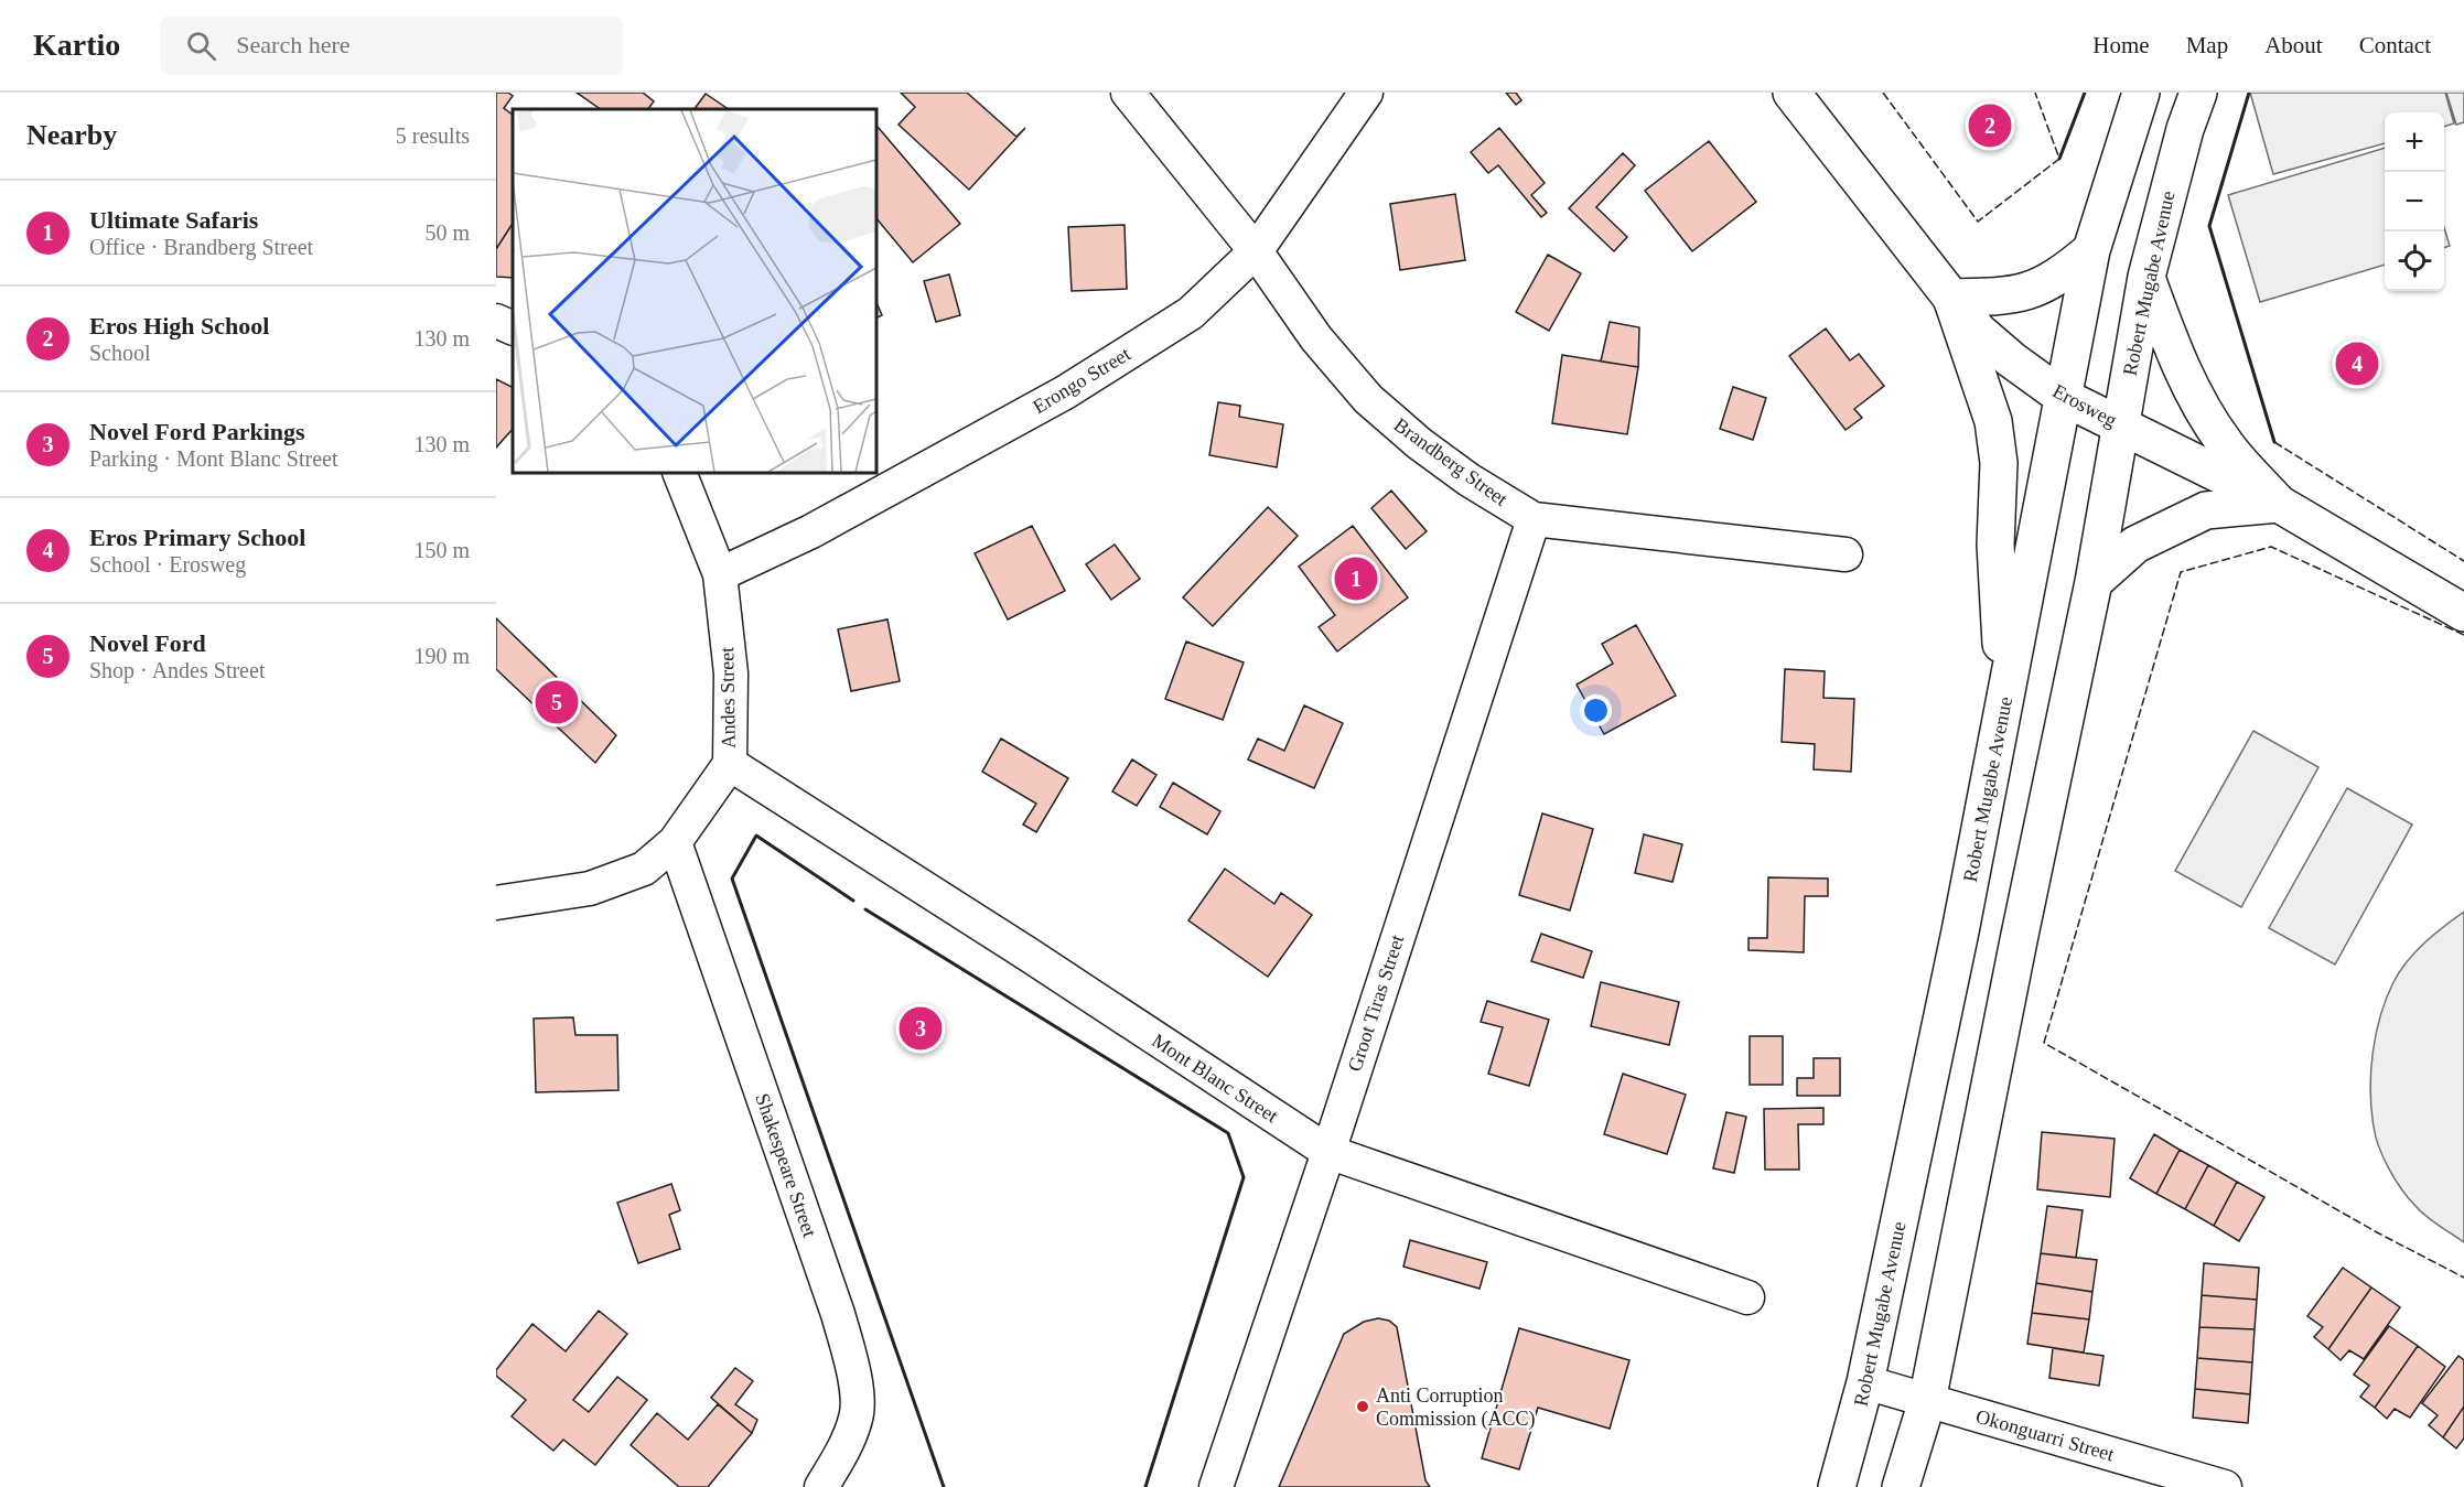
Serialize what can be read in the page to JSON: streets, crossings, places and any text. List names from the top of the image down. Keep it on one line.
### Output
{"streets":{"main road":["Robert Mugabe Avenue","Erosweg"],"street":["Erongo Street","Brandberg Street","Andes Street","Groot Tiras Street","Mont Blanc Street","Shakespeare Street","Okonguarri Street"]},"crossings":[["Robert Mugabe Avenue","Erosweg"],["Robert Mugabe Avenue","Okonguarri Street"],["Erongo Street","Brandberg Street"],["Erongo Street","Andes Street"],["Brandberg Street","Groot Tiras Street"],["Andes Street","Mont Blanc Street"],["Andes Street","Shakespeare Street"],["Groot Tiras Street","Mont Blanc Street"]],"places":["Anti Corruption Commission (ACC)"],"page":{"header":"Kartio","search":"Search here","nav":["Home","Map","About","Contact"],"heading":["Nearby","5 results"],"pins":["2","4","1","5","3"],"map_buttons":["+","−"],"list":[{"mark":"1","name":"Ultimate Safaris","note":"Office · Brandberg Street","value":"50 m"},{"mark":"2","name":"Eros High School","note":"School","value":"130 m"},{"mark":"3","name":"Novel Ford Parkings","note":"Parking · Mont Blanc Street","value":"130 m"},{"mark":"4","name":"Eros Primary School","note":"School · Erosweg","value":"150 m"},{"mark":"5","name":"Novel Ford","note":"Shop · Andes Street","value":"190 m"}]}}
